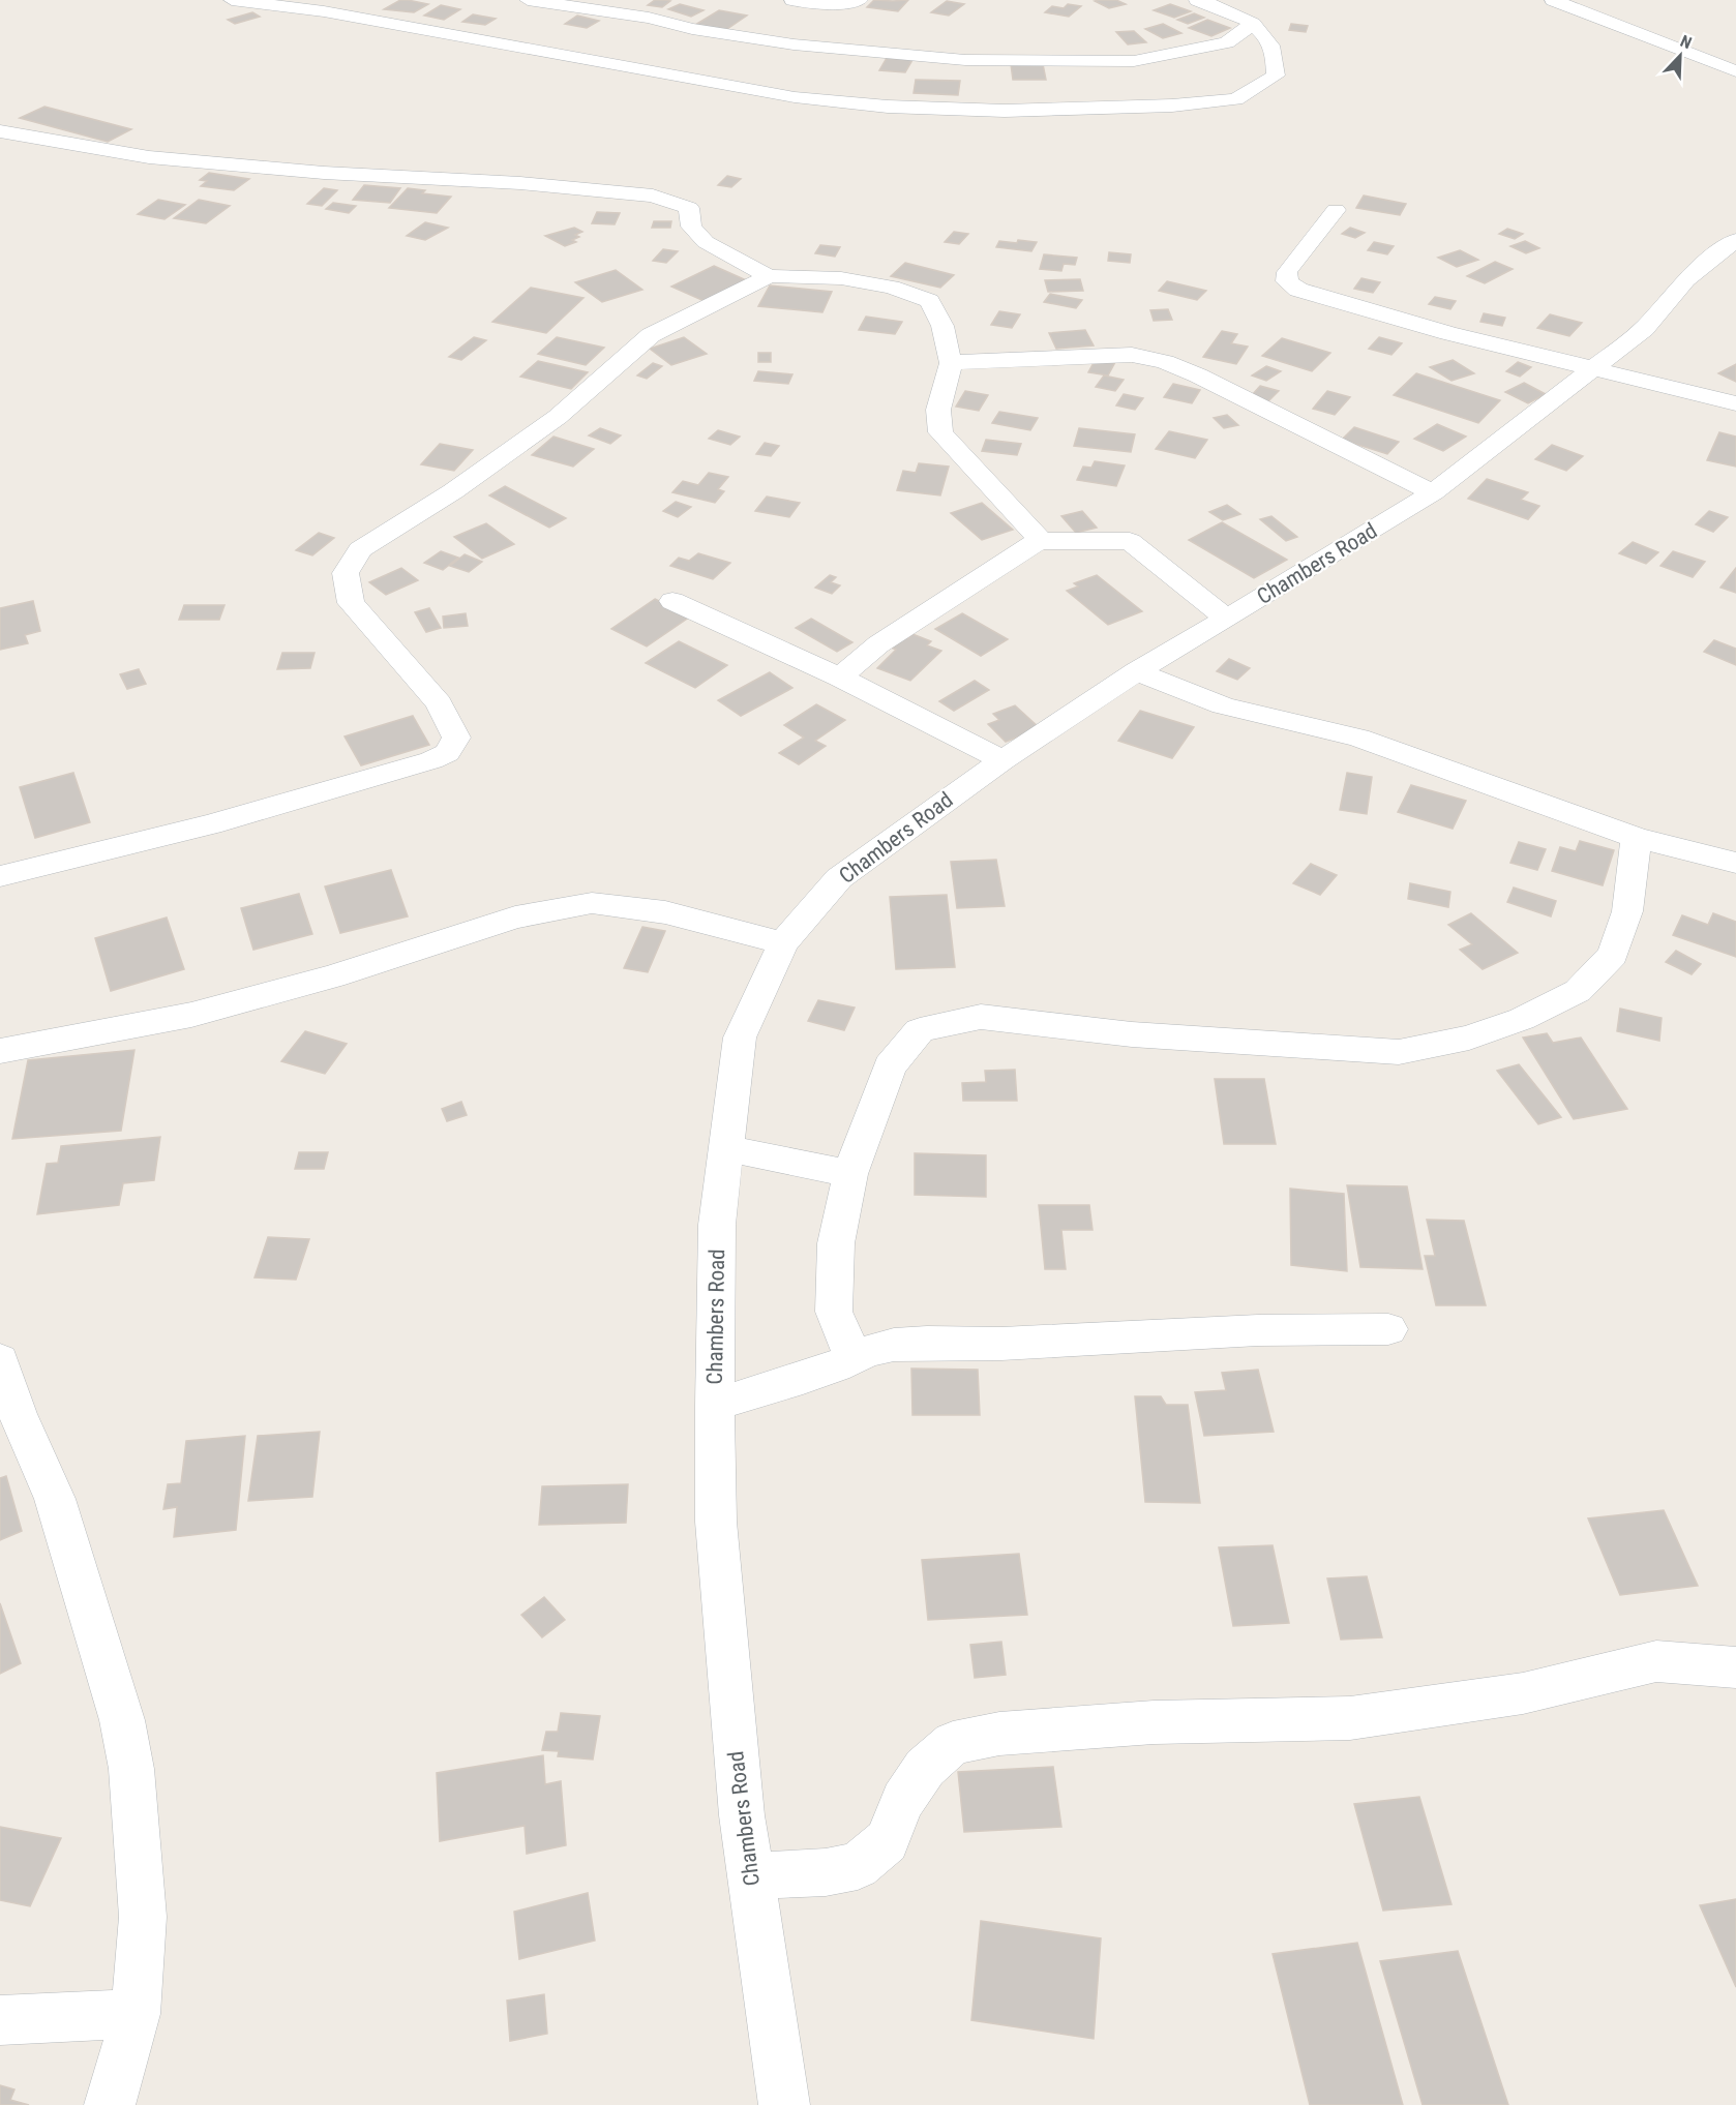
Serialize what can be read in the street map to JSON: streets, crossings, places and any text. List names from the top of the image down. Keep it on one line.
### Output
{"streets":{"street":["Chambers Road"]},"north":"top right"}
